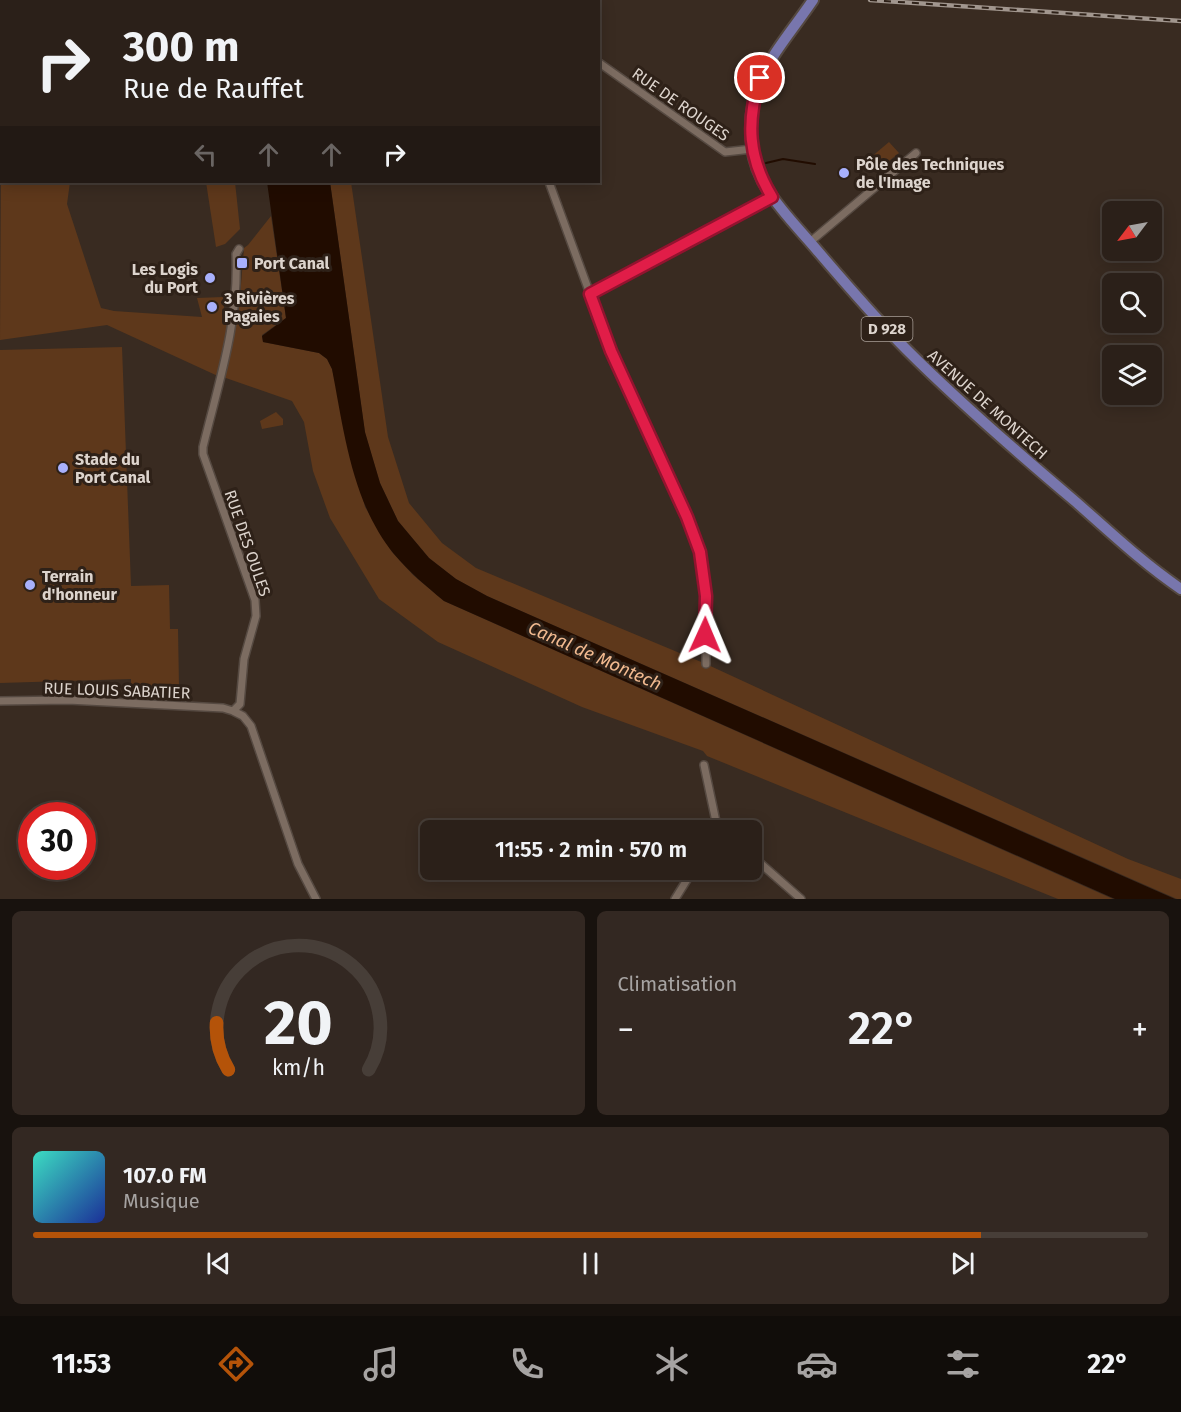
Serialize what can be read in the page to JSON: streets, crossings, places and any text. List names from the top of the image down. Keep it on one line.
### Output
{"streets":{"main road":["D 928","AVENUE DE MONTECH"],"street":["RUE DE ROUGES","RUE DES OULES","RUE LOUIS SABATIER"]},"crossings":[["RUE DE ROUGES","AVENUE DE MONTECH"],["RUE DES OULES","RUE LOUIS SABATIER"]],"water":["Canal de Montech"],"places":{"other":["Pôle des Techniques de l'Image","Les Logis du Port","3 Rivières Pagaies","Stade du Port Canal","Terrain d'honneur"],"transit":["Port Canal"]},"north":"bottom left","page":{"turn":["300 m","Rue de Rauffet"],"limit":"30","trip":"11:55 · 2 min · 570 m","tile":"Climatisation","heat":["−","22°","+"],"song":["107.0 FM","Musique"],"tabs":["11:53","22°"],"gauge":["20","km/h"]}}
